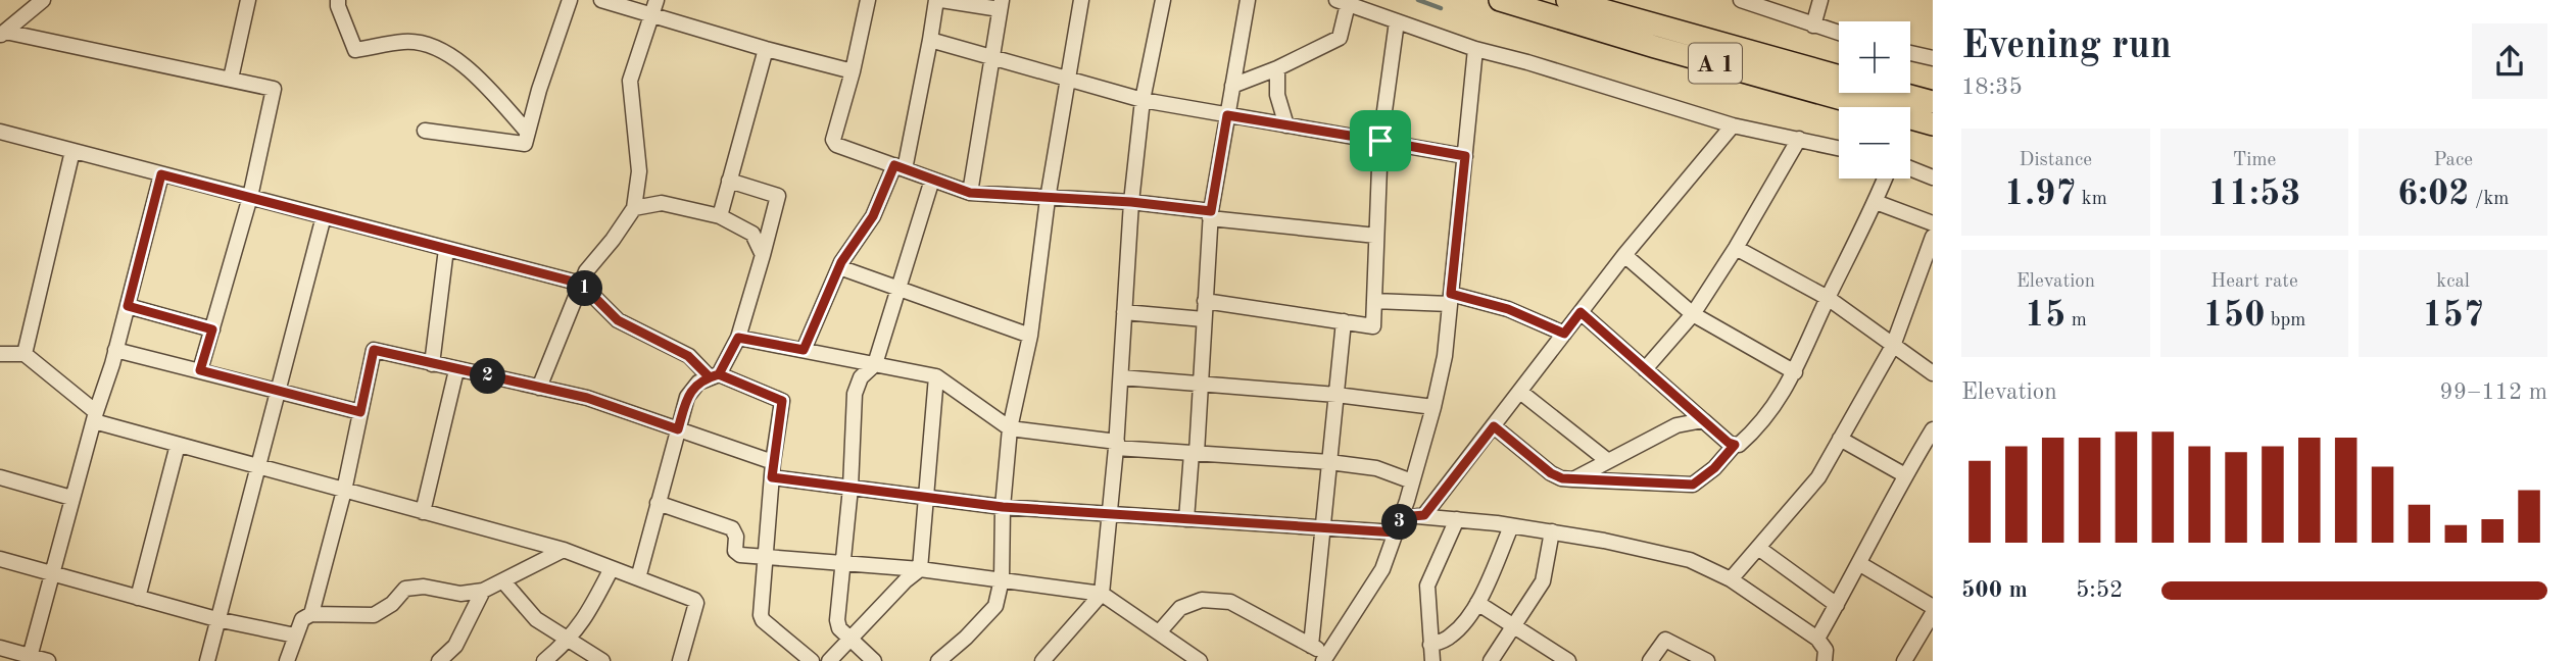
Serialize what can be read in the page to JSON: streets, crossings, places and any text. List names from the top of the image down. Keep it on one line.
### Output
{"streets":{"highway":["A 1"]},"page":{"heading":["Evening run","18:35"],"map_buttons":["+","−"],"stats":[["Distance","1.97 km"],["Time","11:53"],["Pace","6:02 /km"],["Elevation","15 m"],["Heart rate","150 bpm"],["kcal","157"]],"pins":["1","2","3"],"chart":["Elevation","99–112 m"],"list":[{"name":"500 m","note":"5:52"}]}}
